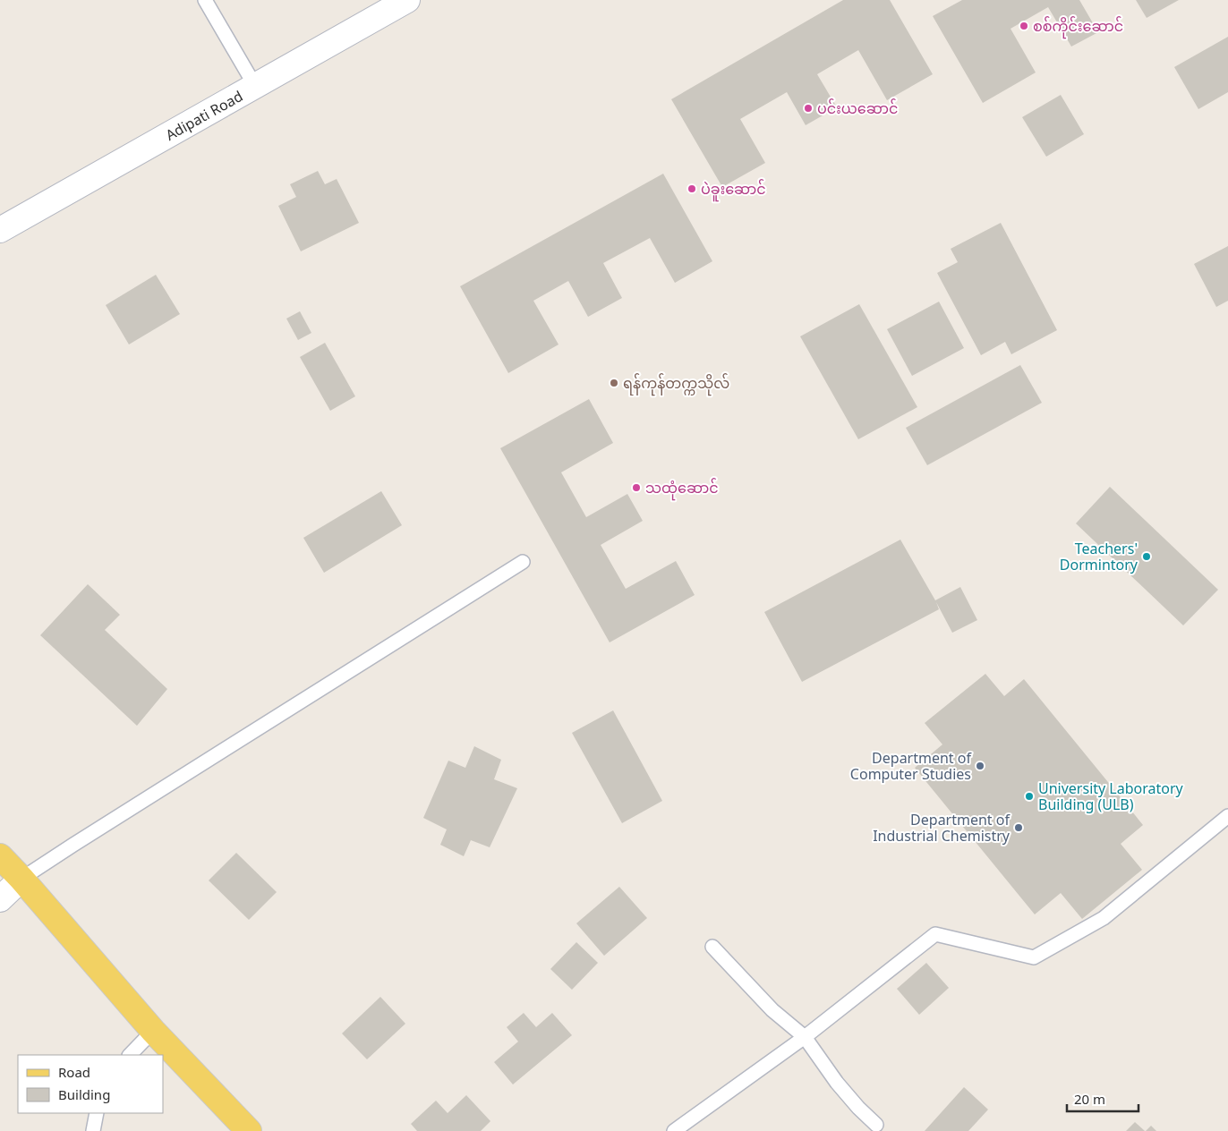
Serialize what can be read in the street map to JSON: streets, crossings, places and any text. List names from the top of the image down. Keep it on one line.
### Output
{"streets":{"street":["Adipati Road"]},"places":["စစ်ကိုင်းဆောင်","ပင်းယဆောင်","ပဲခူးဆောင်","ရန်ကုန်တက္ကသိုလ်","သထုံဆောင်","Teachers' Dormintory","Department of Computer Studies","University Laboratory Building (ULB)","Department of Industrial Chemistry"],"legend":["Road","Building"],"scale_bar":"20 m"}
